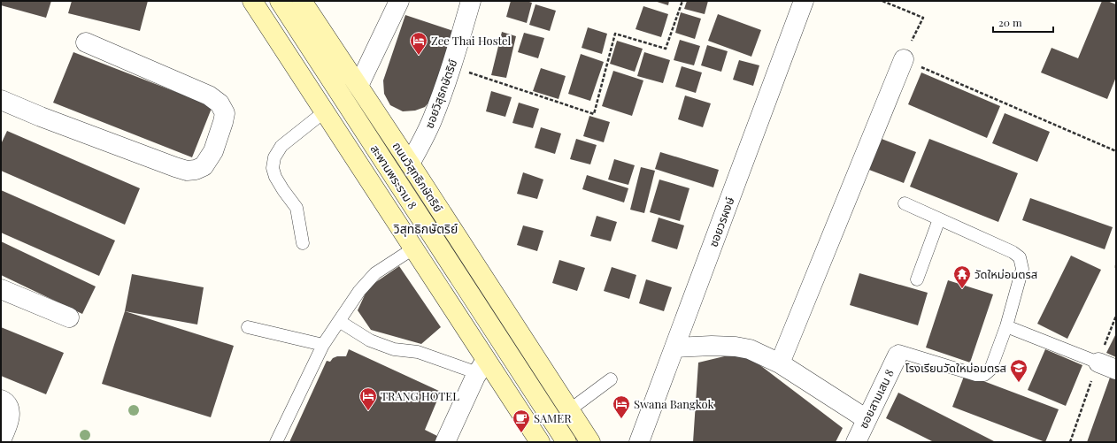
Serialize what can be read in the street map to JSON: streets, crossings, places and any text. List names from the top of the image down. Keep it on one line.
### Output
{"streets":{"main road":["สะพานพระราม 8","ถนนวิสุทธิกษัตริย์"],"street":["ซอยวิสุธกษัตริย์","ซอยวรผงษ์","ซอยสามเสน 8"]},"crossings":[["ซอยวิสุธกษัตริย์","ถนนวิสุทธิกษัตริย์"]],"districts":["วิสุทธิกษัตริย์"],"places":{"hotel":["Zee Thai Hostel","TRANG HOTEL","Swana Bangkok"],"temple":["วัดใหม่อมตรส"],"school or university":["โรงเรียนวัดใหม่อมตรส"],"cafe":["SAMER"]},"scale_bar":"20 m"}
